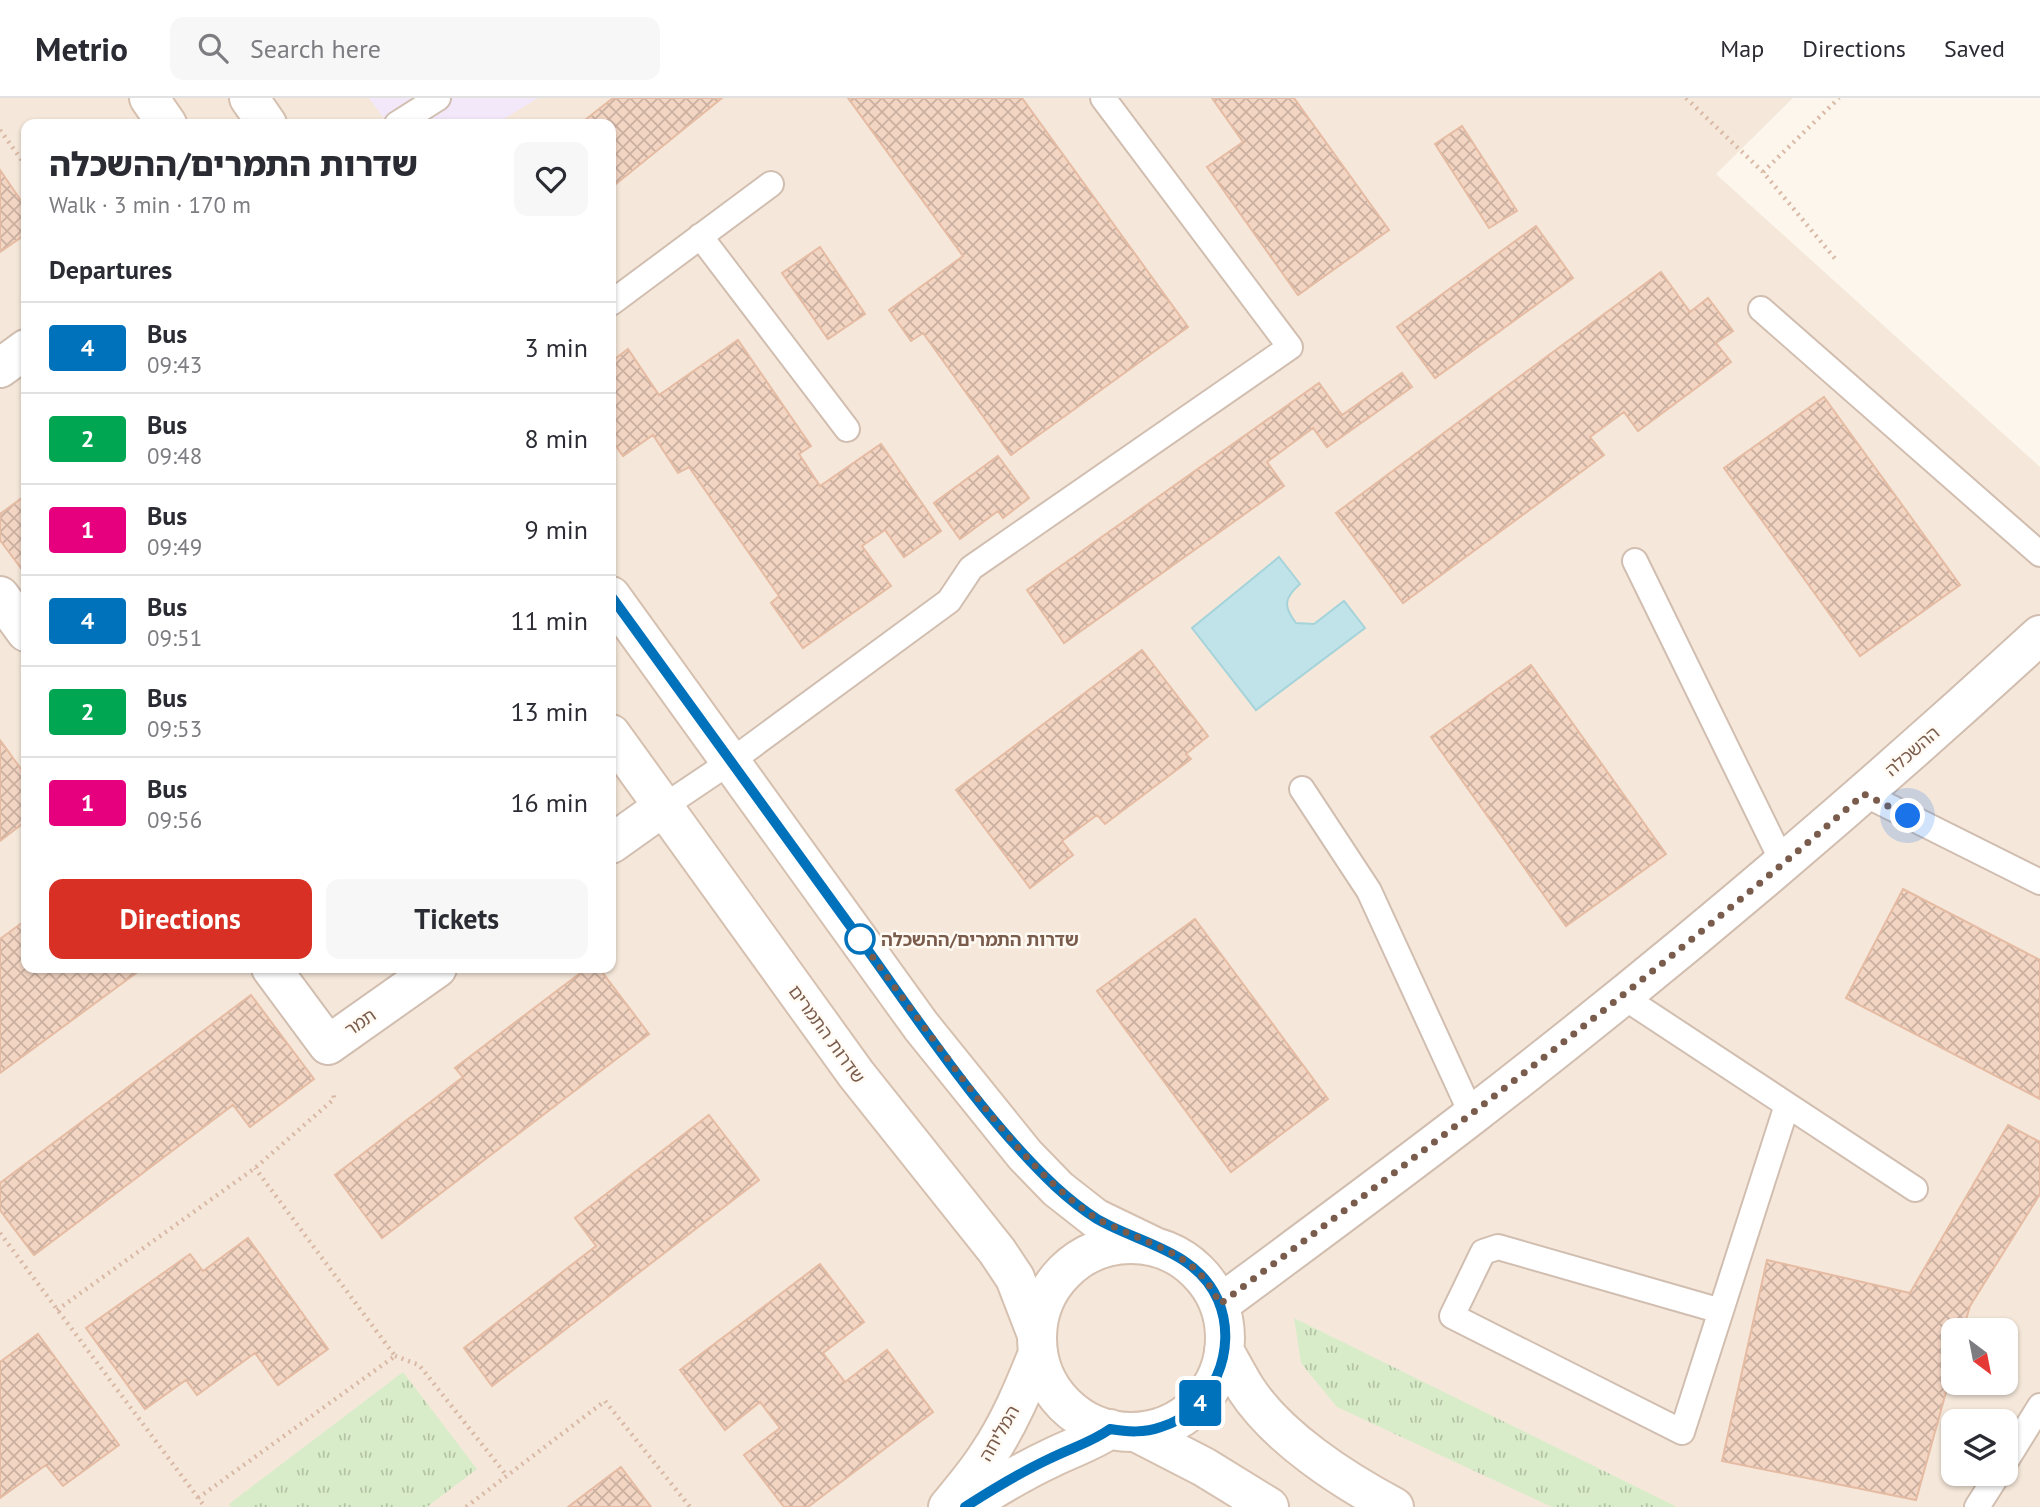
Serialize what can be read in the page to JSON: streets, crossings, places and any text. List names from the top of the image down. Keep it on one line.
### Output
{"streets":{"street":["ההשכלה","תמר","שדרות התמרים","המליחה"]},"crossings":[["ההשכלה","שדרות התמרים"],["ההשכלה","המליחה"],["שדרות התמרים","המליחה"]],"places":["שדרות התמרים/ההשכלה"],"lines":["bus line 4"],"north":"bottom right","page":{"header":"Metrio","search":"Search here","nav":["Map","Directions","Saved"],"on_map":"4","heading":[["שדרות התמרים/ההשכלה","Walk · 3 min · 170 m"],"Departures"],"list":[{"mark":"4","name":"Bus","note":"09:43","value":"3 min"},{"mark":"2","name":"Bus","note":"09:48","value":"8 min"},{"mark":"1","name":"Bus","note":"09:49","value":"9 min"},{"mark":"4","name":"Bus","note":"09:51","value":"11 min"},{"mark":"2","name":"Bus","note":"09:53","value":"13 min"},{"mark":"1","name":"Bus","note":"09:56","value":"16 min"}],"buttons":["Directions","Tickets"]}}
